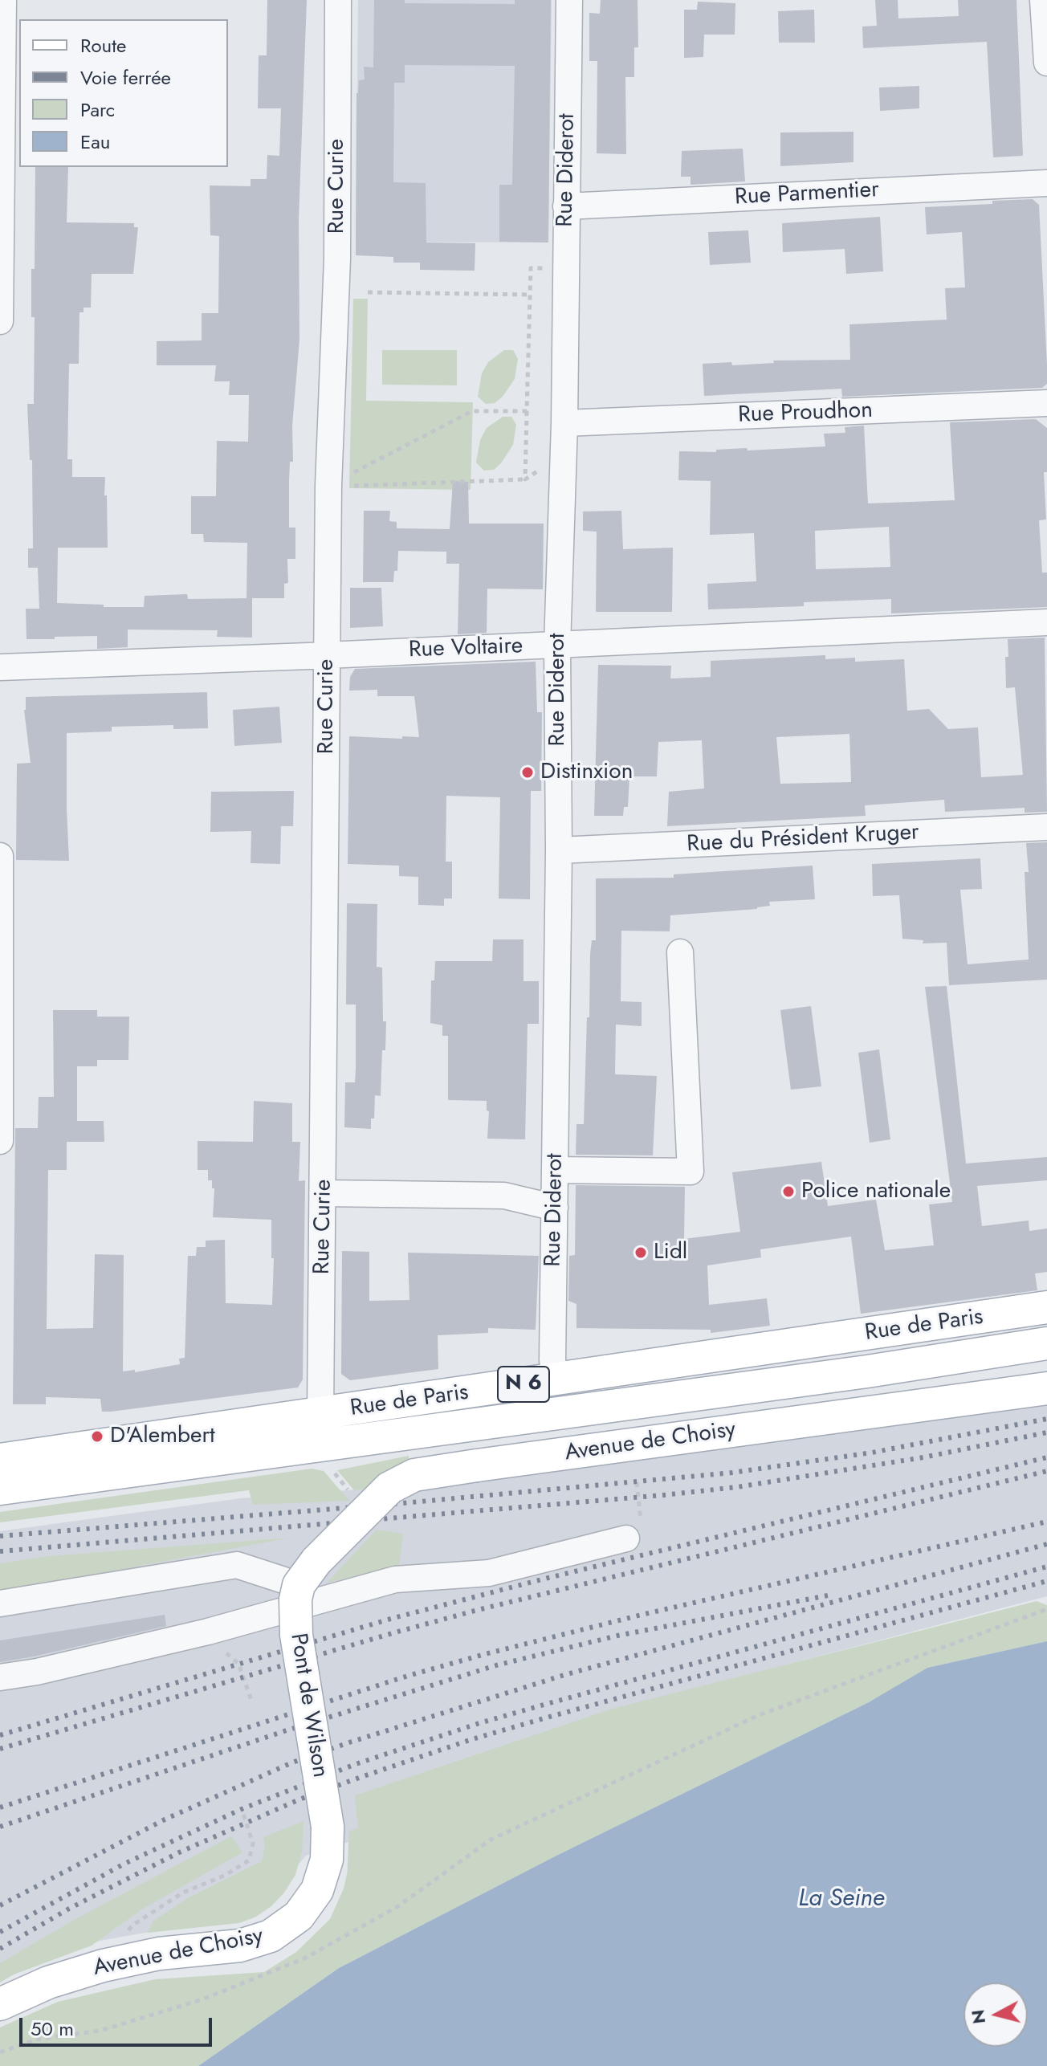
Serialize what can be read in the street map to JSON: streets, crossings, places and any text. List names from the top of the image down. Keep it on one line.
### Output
{"streets":{"main road":["Rue de Paris","N 6","Avenue de Choisy","Pont de Wilson"],"street":["Rue Diderot","Rue Curie","Rue Parmentier","Rue Proudhon","Rue Voltaire","Rue du Président Kruger"]},"crossings":[["Rue Diderot","Rue Parmentier"],["Rue Diderot","Rue Proudhon"],["Rue Diderot","Rue Voltaire"],["Rue Diderot","Rue du Président Kruger"],["Rue Diderot","Rue de Paris"],["Rue Curie","Rue Voltaire"],["Rue Curie","Rue de Paris"],["Avenue de Choisy","Pont de Wilson"]],"water":["La Seine"],"places":["Distinxion","Police nationale","Lidl","D'Alembert"],"legend":["Route","Voie ferrée","Parc","Eau"],"scale_bar":"50 m","north":"left"}
